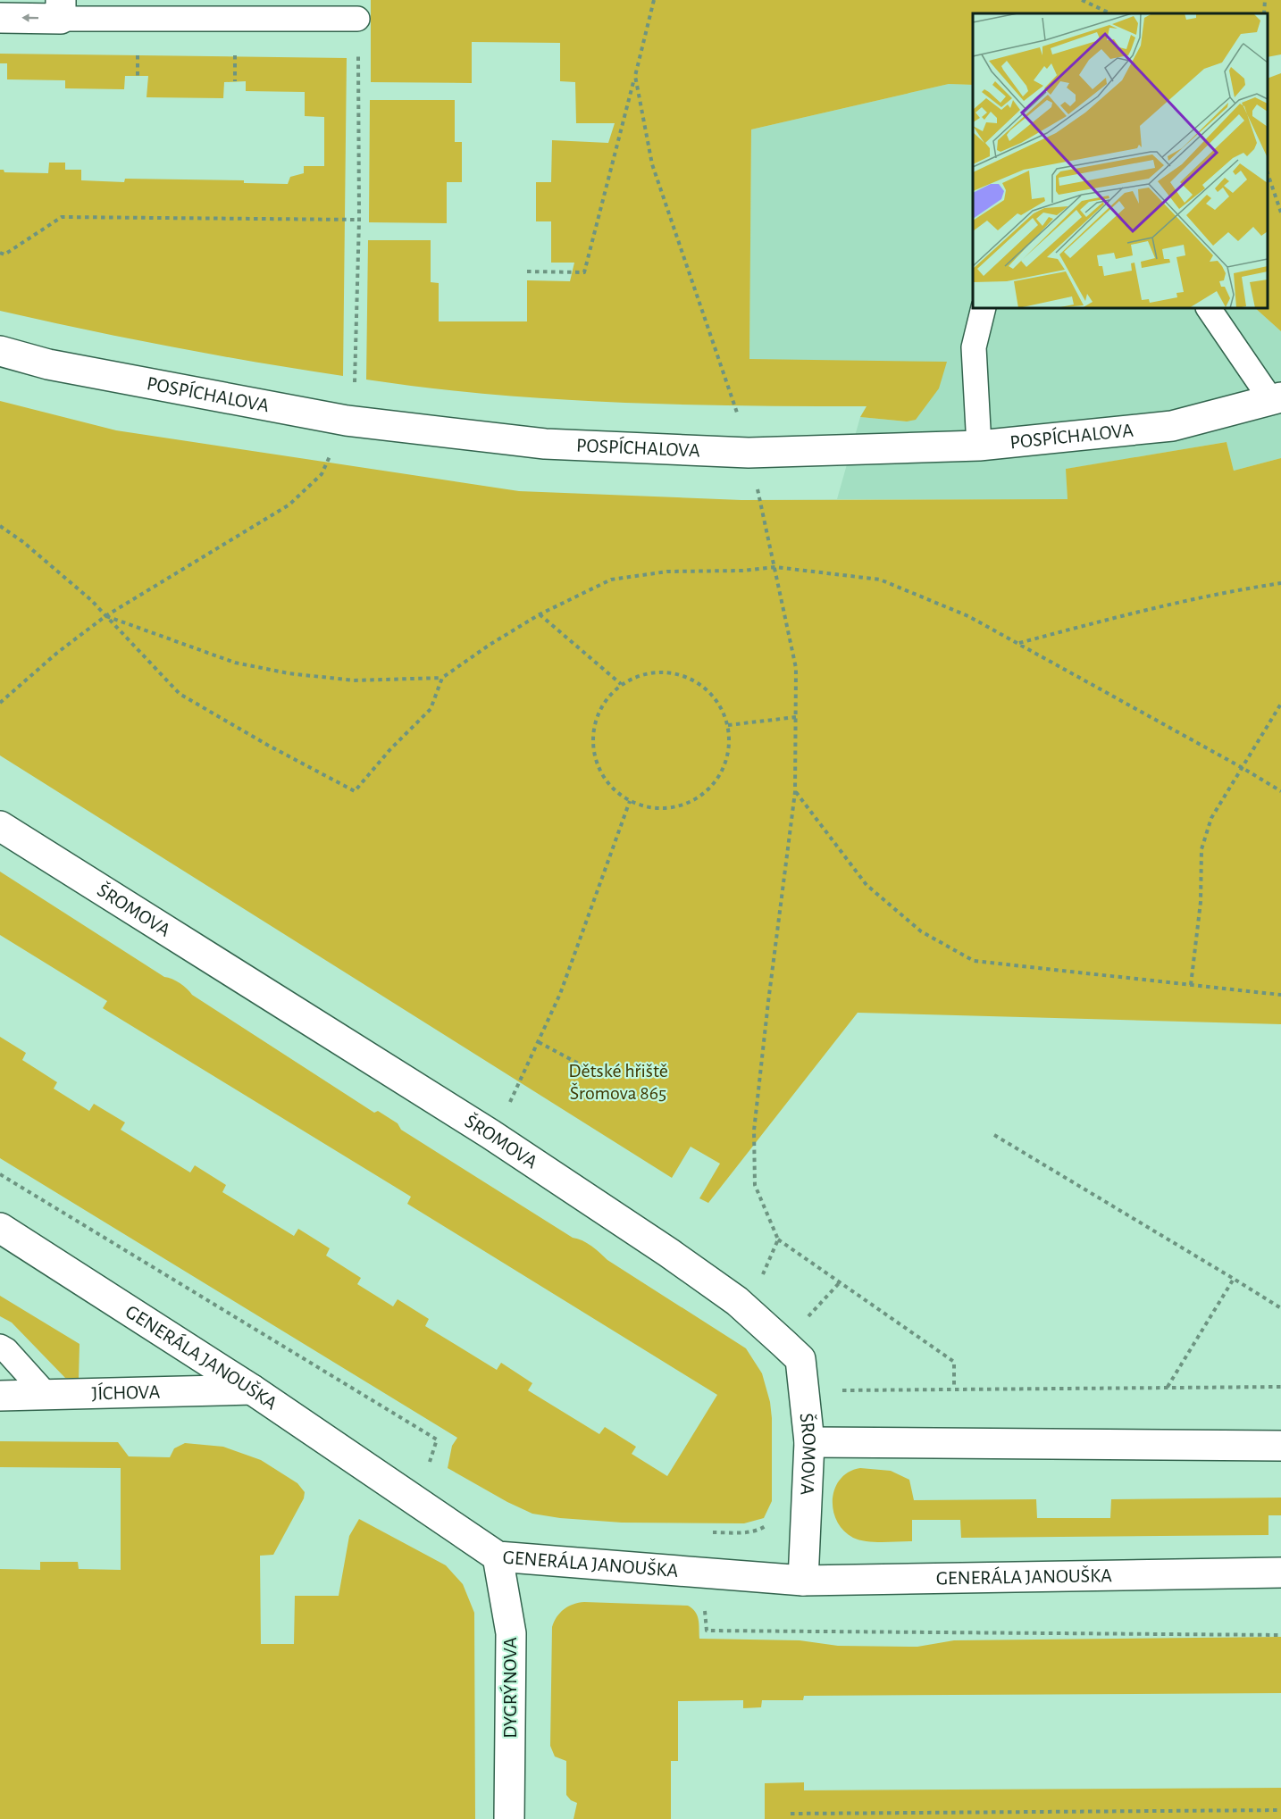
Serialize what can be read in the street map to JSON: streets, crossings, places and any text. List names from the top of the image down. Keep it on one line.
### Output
{"streets":{"street":["POSPÍCHALOVA","ŠROMOVA","GENERÁLA JANOUŠKA","JÍCHOVA","DYGRÝNOVA"]},"crossings":[["ŠROMOVA","GENERÁLA JANOUŠKA"],["GENERÁLA JANOUŠKA","JÍCHOVA"],["GENERÁLA JANOUŠKA","DYGRÝNOVA"]],"parks":["Dětské hřiště Šromova 865"]}
